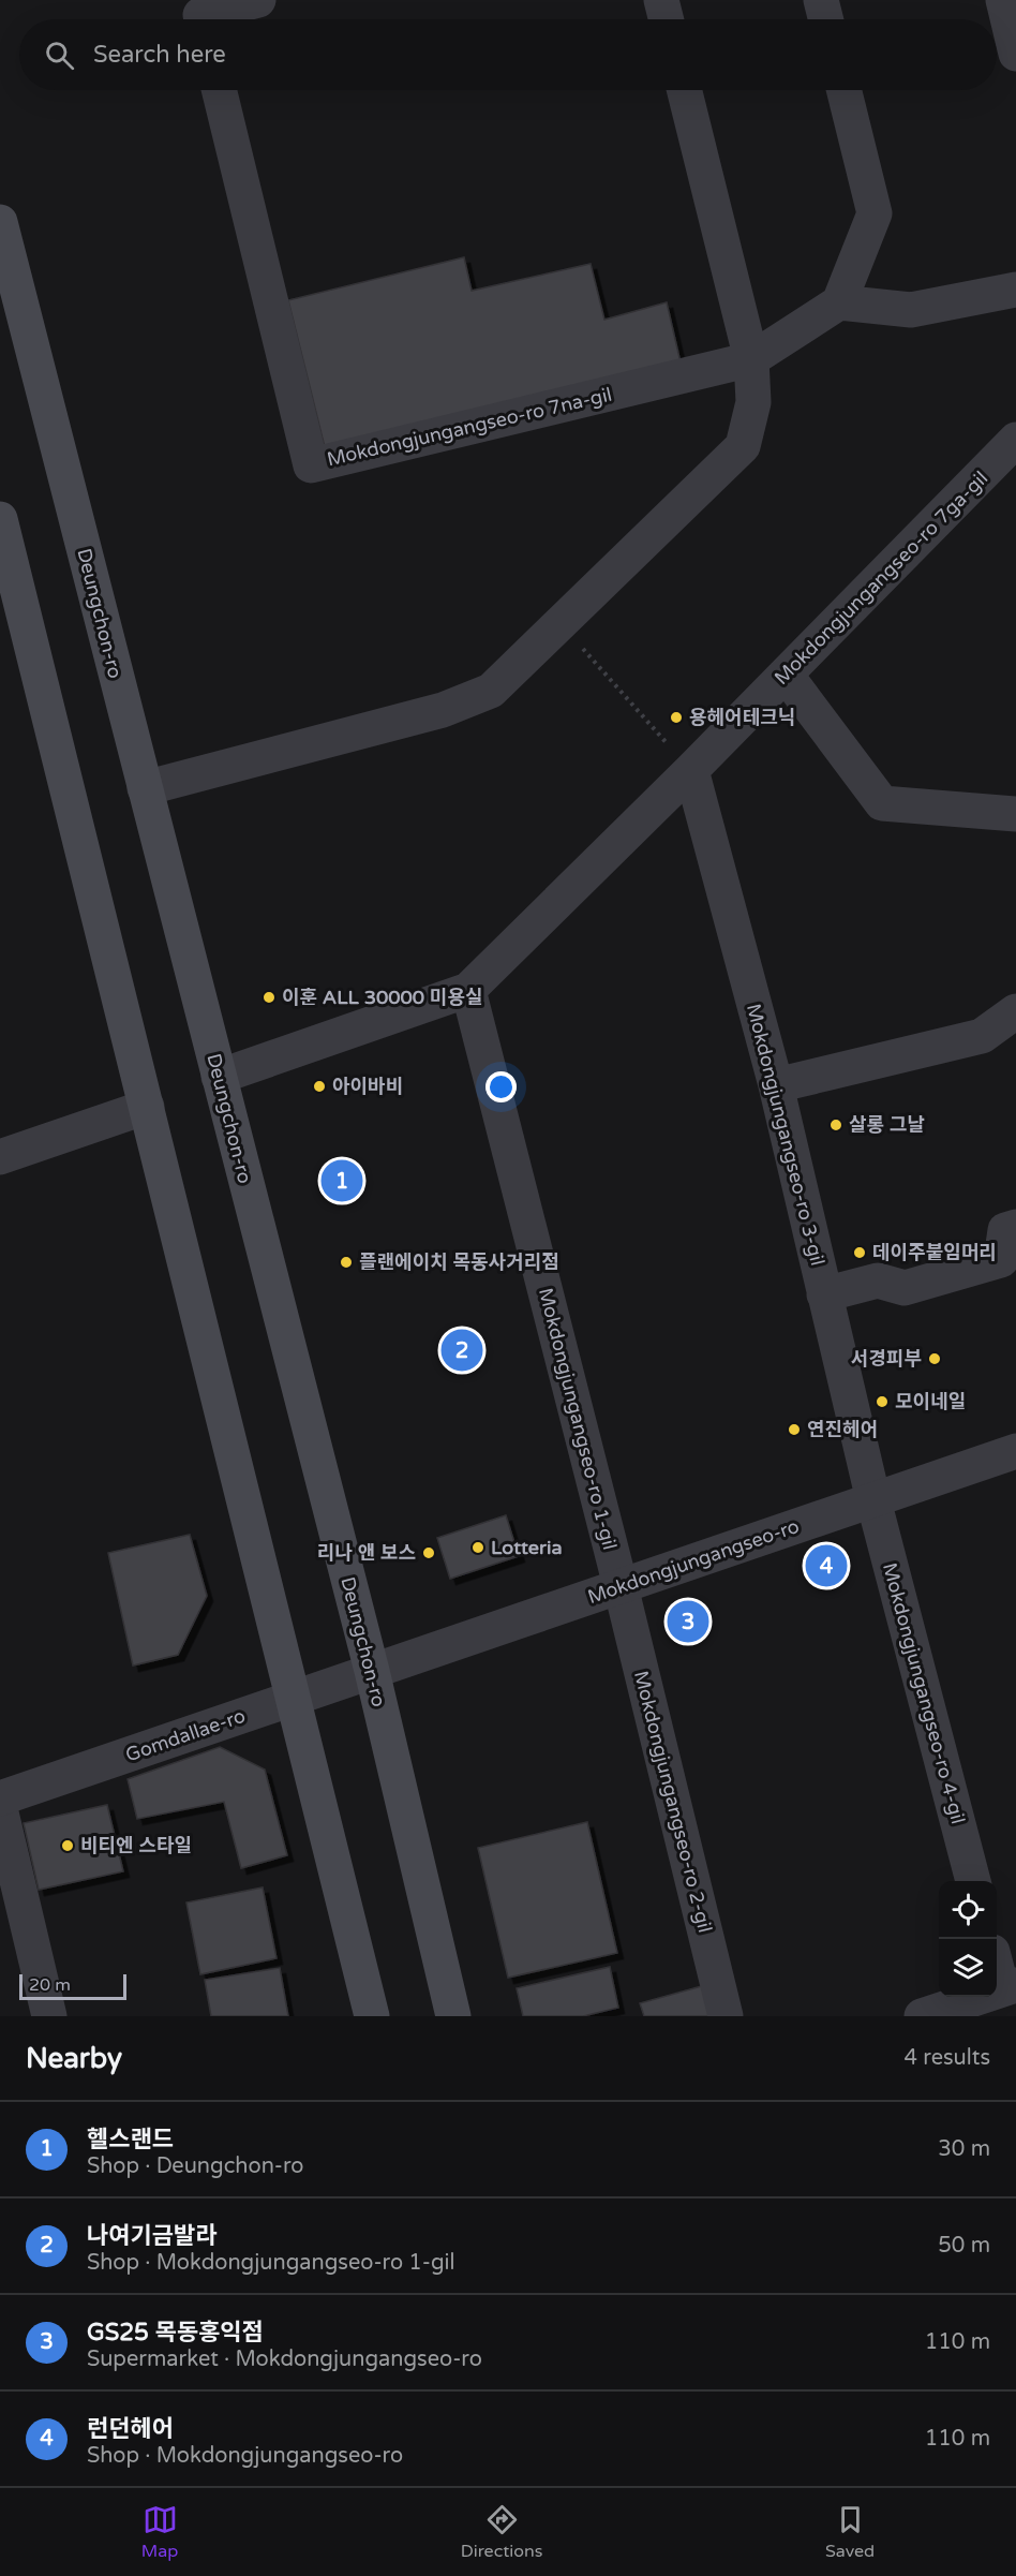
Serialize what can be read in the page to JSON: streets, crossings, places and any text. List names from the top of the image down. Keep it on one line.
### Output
{"streets":{"main road":["Deungchon-ro"],"street":["Mokdongjungangseo-ro 7na-gil","Mokdongjungangseo-ro 7ga-gil","Mokdongjungangseo-ro 3-gil","Mokdongjungangseo-ro 1-gil","Mokdongjungangseo-ro","Mokdongjungangseo-ro 4-gil","Gomdallae-ro","Mokdongjungangseo-ro 2-gil"]},"crossings":[["Mokdongjungangseo-ro 7ga-gil","Deungchon-ro"],["Mokdongjungangseo-ro 7ga-gil","Mokdongjungangseo-ro 3-gil"],["Mokdongjungangseo-ro 7ga-gil","Mokdongjungangseo-ro 1-gil"],["Deungchon-ro","Mokdongjungangseo-ro"],["Deungchon-ro","Gomdallae-ro"],["Mokdongjungangseo-ro 3-gil","Mokdongjungangseo-ro"],["Mokdongjungangseo-ro 3-gil","Mokdongjungangseo-ro 4-gil"],["Mokdongjungangseo-ro 1-gil","Mokdongjungangseo-ro"],["Mokdongjungangseo-ro 1-gil","Mokdongjungangseo-ro 2-gil"],["Mokdongjungangseo-ro","Mokdongjungangseo-ro 4-gil"],["Mokdongjungangseo-ro","Gomdallae-ro"],["Mokdongjungangseo-ro","Mokdongjungangseo-ro 2-gil"]],"places":["용헤어테크닉","이훈 ALL 30000 미용실","아이바비","살롱 그날","데이주붙임머리","플랜에이치 목동사거리점","서경피부","모이네일","연진헤어","Lotteria","리나 앤 보스","비티엔 스타일"],"scale_bar":"20 m","page":{"search":"Search here","pins":["1","2","4","3"],"scale":"20 m","heading":["Nearby","4 results"],"list":[{"mark":"1","name":"헬스랜드","note":"Shop · Deungchon-ro","value":"30 m"},{"mark":"2","name":"나여기금발라","note":"Shop · Mokdongjungangseo-ro 1-gil","value":"50 m"},{"mark":"3","name":"GS25 목동홍익점","note":"Supermarket · Mokdongjungangseo-ro","value":"110 m"},{"mark":"4","name":"런던헤어","note":"Shop · Mokdongjungangseo-ro","value":"110 m"}],"nav":["Map","Directions","Saved"]}}
